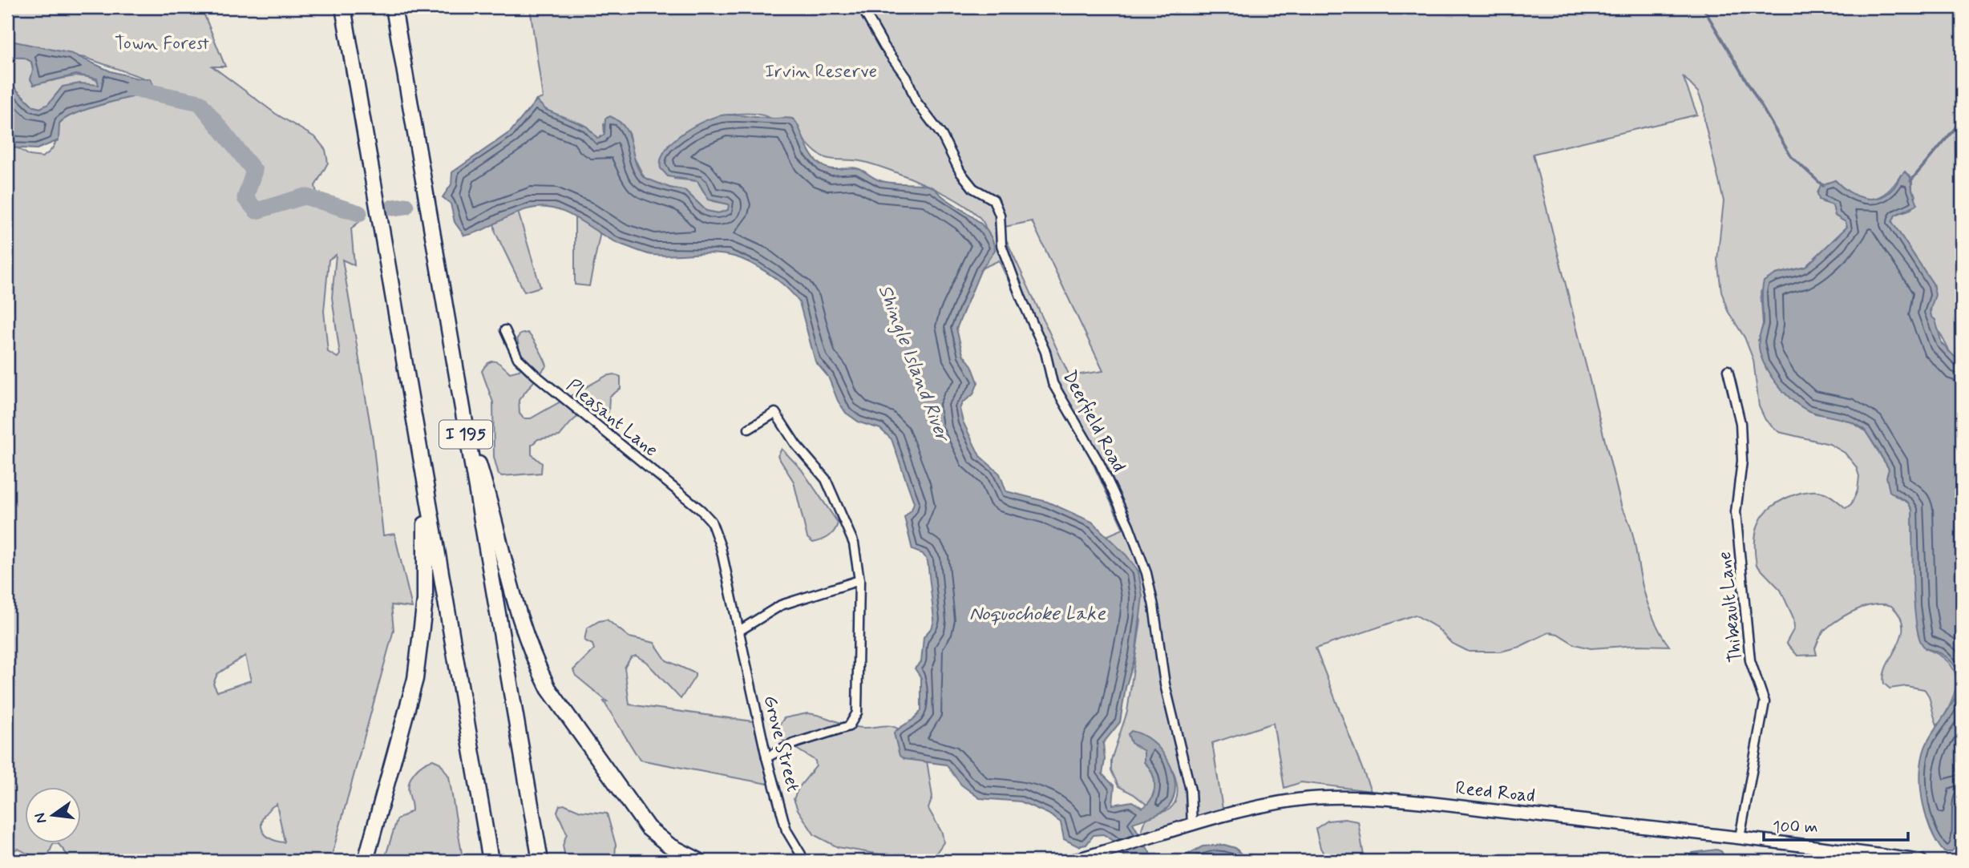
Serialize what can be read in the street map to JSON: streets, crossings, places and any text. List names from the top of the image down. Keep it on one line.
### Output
{"streets":{"highway":["I 195"],"street":["Pleasant Lane","Deerfield Road","Thibeault Lane","Grove Street","Reed Road"]},"crossings":[["Pleasant Lane","Grove Street"],["Deerfield Road","Reed Road"],["Thibeault Lane","Reed Road"]],"water":["Shingle Island River","Noquochoke Lake"],"parks":["Town Forest","Irvin Reserve"],"scale_bar":"100 m","north":"left"}
